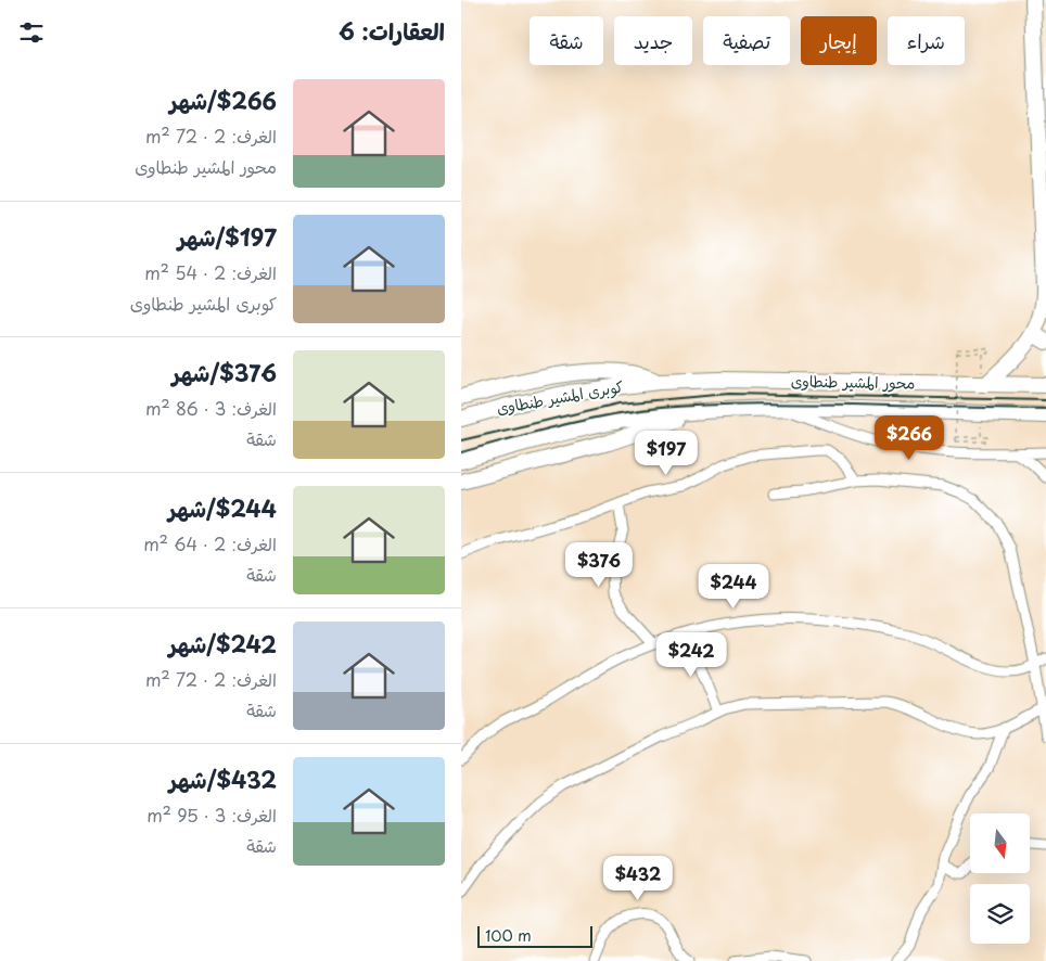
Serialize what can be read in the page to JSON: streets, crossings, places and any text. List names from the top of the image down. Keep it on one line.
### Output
{"streets":{"highway":["محور المشير طنطاوى","كوبرى المشير طنطاوى"]},"crossings":[["محور المشير طنطاوى","كوبرى المشير طنطاوى"]],"scale_bar":"100 m","north":"bottom","page":{"heading":"العقارات: 6","chip":["شراء","إيجار","تصفية","جديد","شقة"],"list":[{"name":"$266/شهر","note":"الغرف: 2 · 72 m² · محور المشير طنطاوى"},{"name":"$197/شهر","note":"الغرف: 2 · 54 m² · كوبرى المشير طنطاوى"},{"name":"$376/شهر","note":"الغرف: 3 · 86 m² · شقة"},{"name":"$244/شهر","note":"الغرف: 2 · 64 m² · شقة"},{"name":"$242/شهر","note":"الغرف: 2 · 72 m² · شقة"},{"name":"$432/شهر","note":"الغرف: 3 · 95 m² · شقة"}],"price":["$266","$197","$376","$244","$242","$432"],"scale":"100 m"}}
